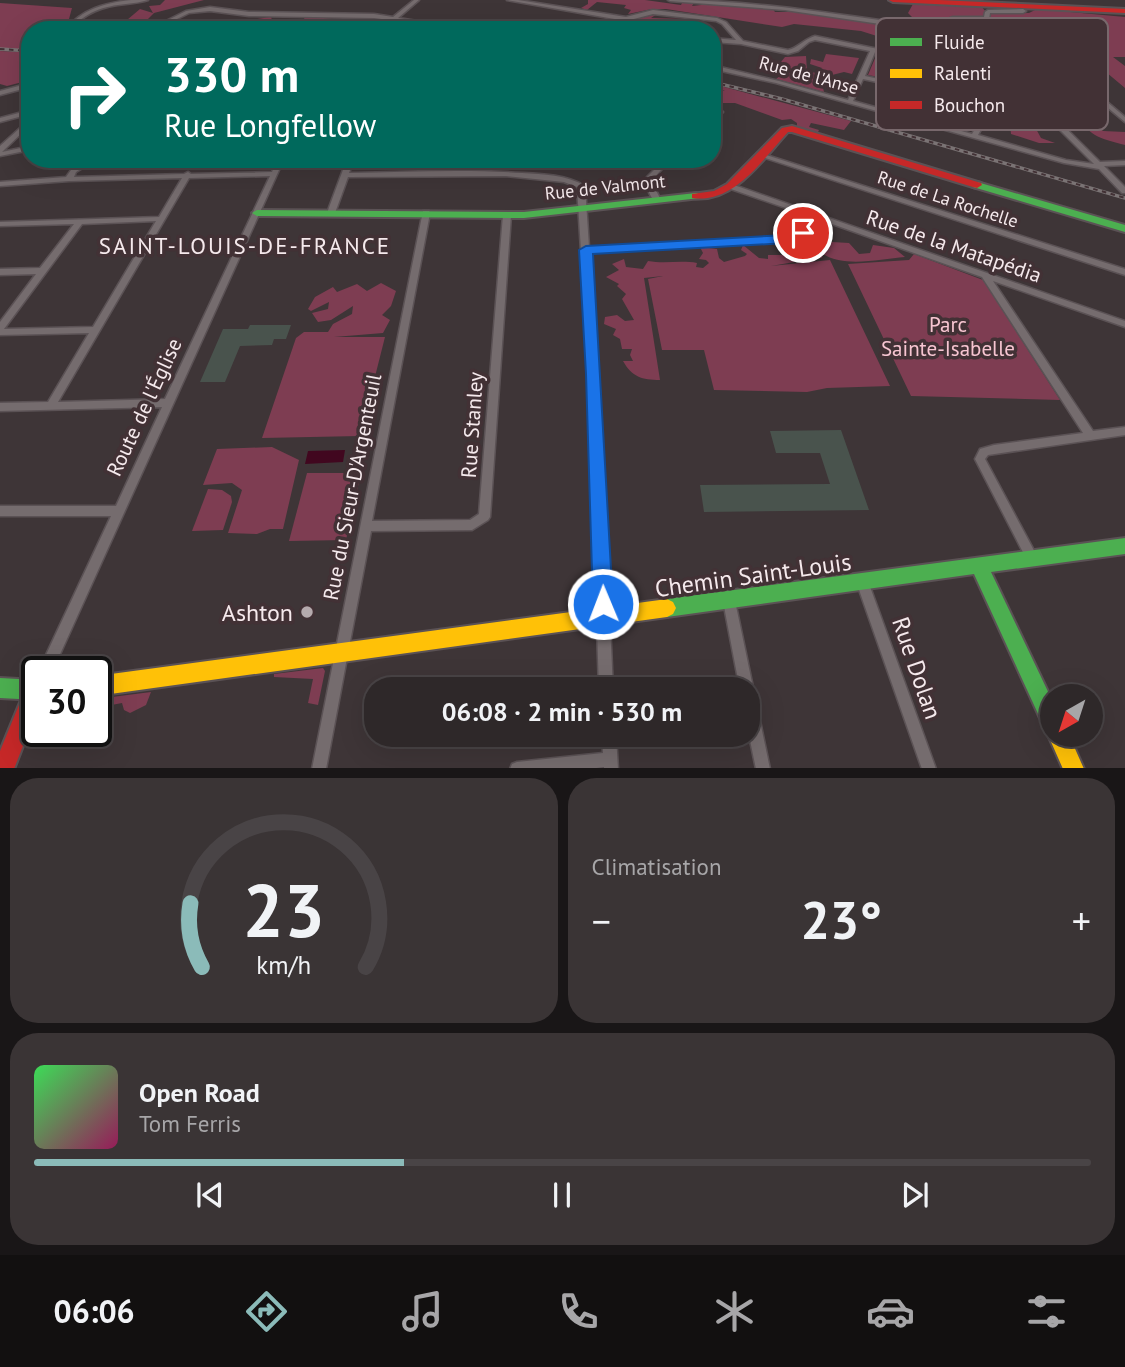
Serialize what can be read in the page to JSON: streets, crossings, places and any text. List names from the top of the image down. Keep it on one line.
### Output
{"streets":{"street":["Rue de l'Anse","Rue de Valmont","Rue de La Rochelle","Rue de la Matapédia","Route de l'Église","Rue Stanley","Rue du Sieur-D'Argenteuil","Chemin Saint-Louis","Rue Dolan"]},"crossings":[["Rue de Valmont","Rue de la Matapédia"],["Rue de Valmont","Route de l'Église"],["Rue de Valmont","Rue Stanley"],["Rue de Valmont","Rue du Sieur-D'Argenteuil"],["Rue Stanley","Rue du Sieur-D'Argenteuil"],["Rue du Sieur-D'Argenteuil","Chemin Saint-Louis"],["Chemin Saint-Louis","Rue Dolan"]],"districts":["SAINT-LOUIS-DE-FRANCE"],"parks":["Parc Sainte-Isabelle"],"places":["Ashton"],"legend":["Fluide","Ralenti","Bouchon"],"north":"bottom left","page":{"turn":["330 m","Rue Longfellow"],"limit":"30","trip":"06:08 · 2 min · 530 m","tile":"Climatisation","heat":["−","23°","+"],"song":["Open Road","Tom Ferris"],"tabs":"06:06","gauge":["23","km/h"]}}
